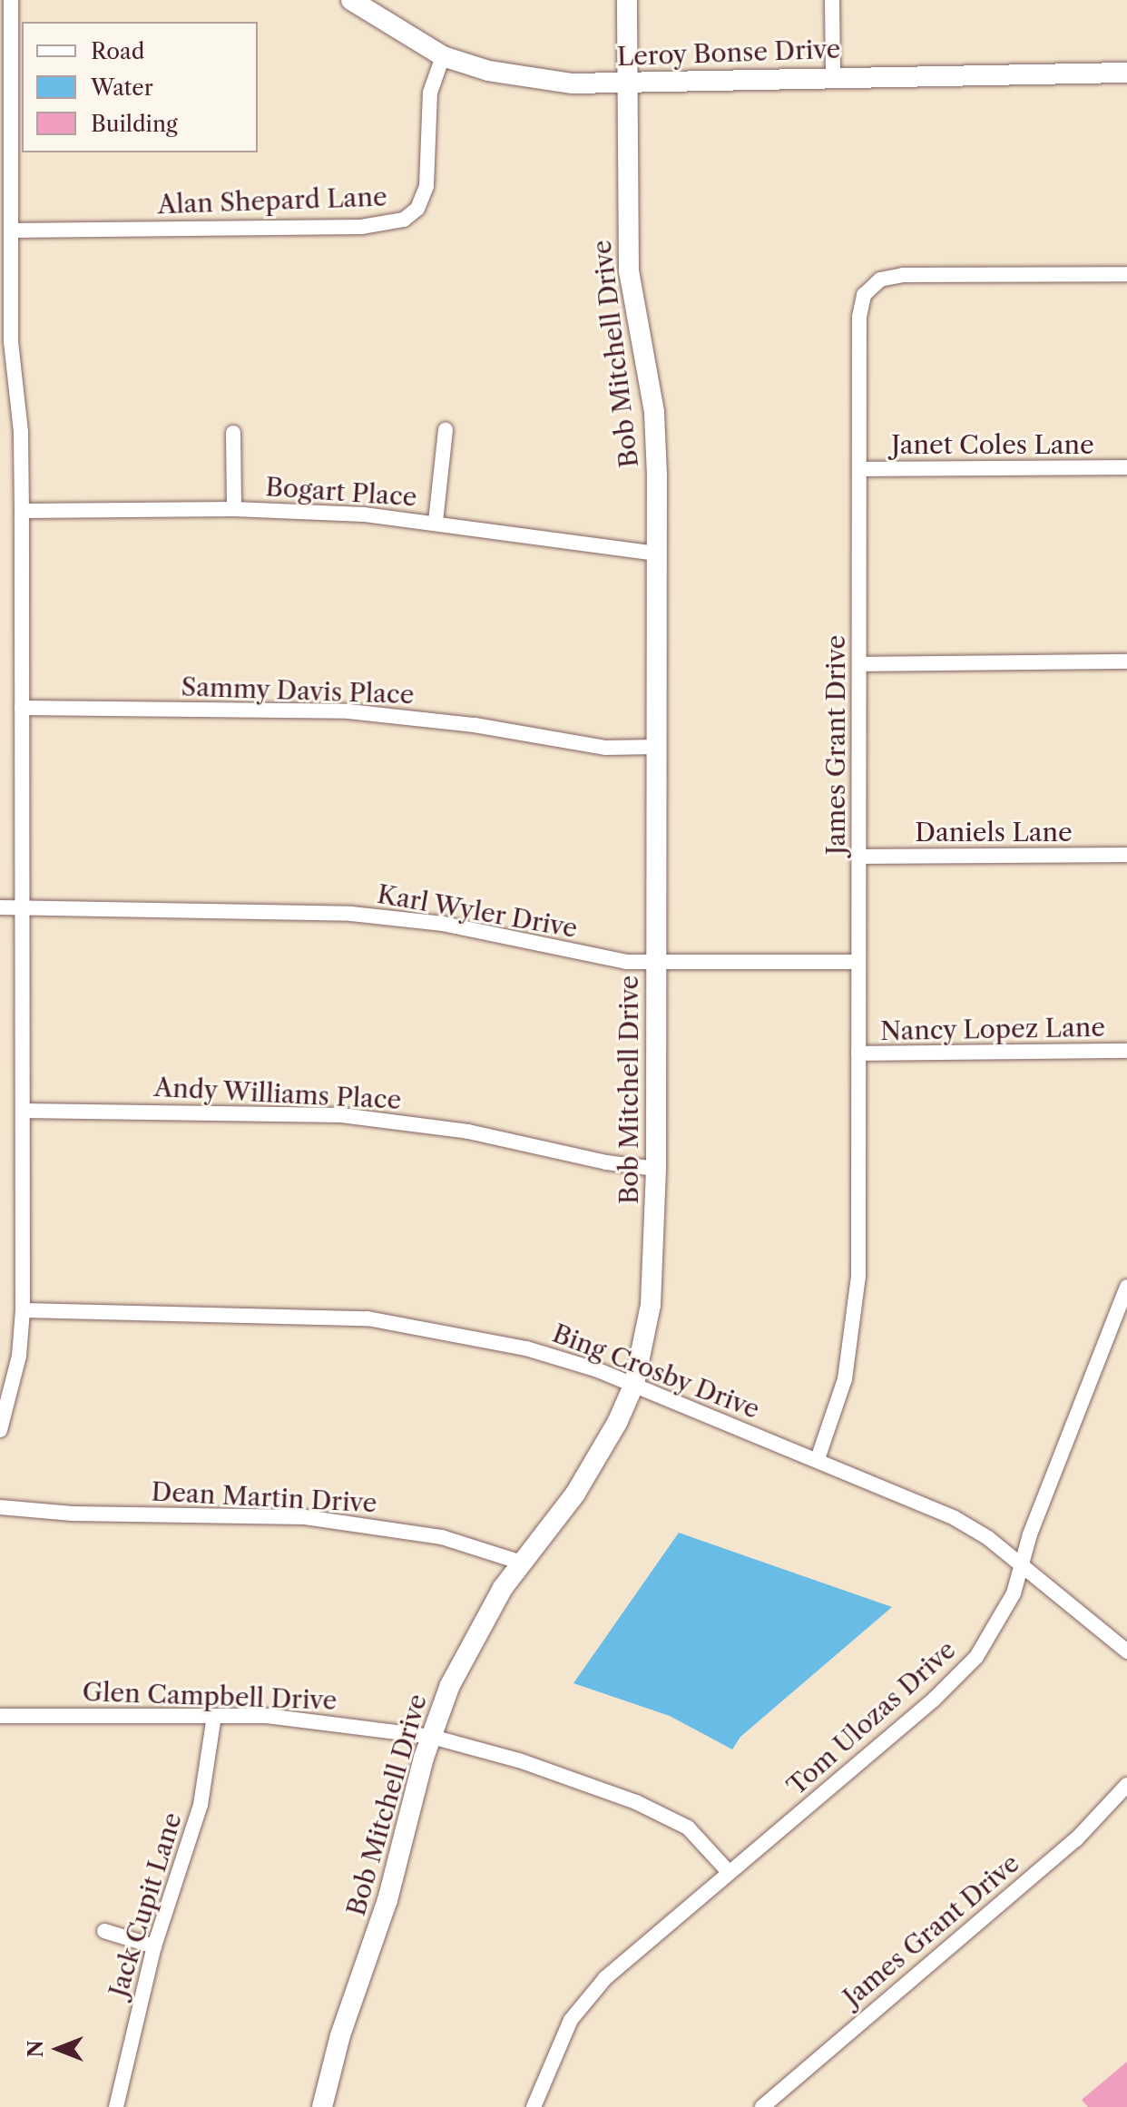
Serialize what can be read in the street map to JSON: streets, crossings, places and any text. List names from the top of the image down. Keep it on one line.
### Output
{"streets":{"street":["Leroy Bonse Drive","Alan Shepard Lane","Bob Mitchell Drive","Janet Coles Lane","Bogart Place","Sammy Davis Place","James Grant Drive","Daniels Lane","Karl Wyler Drive","Nancy Lopez Lane","Andy Williams Place","Bing Crosby Drive","Dean Martin Drive","Glen Campbell Drive","Tom Ulozas Drive","Jack Cupit Lane"]},"crossings":[["Leroy Bonse Drive","Alan Shepard Lane"],["Leroy Bonse Drive","Bob Mitchell Drive"],["Bob Mitchell Drive","Bogart Place"],["Bob Mitchell Drive","Sammy Davis Place"],["Bob Mitchell Drive","Karl Wyler Drive"],["Bob Mitchell Drive","Andy Williams Place"],["Bob Mitchell Drive","Bing Crosby Drive"],["Bob Mitchell Drive","Dean Martin Drive"],["Bob Mitchell Drive","Glen Campbell Drive"],["Janet Coles Lane","James Grant Drive"],["James Grant Drive","Daniels Lane"],["James Grant Drive","Karl Wyler Drive"],["James Grant Drive","Nancy Lopez Lane"],["James Grant Drive","Bing Crosby Drive"],["Bing Crosby Drive","Tom Ulozas Drive"],["Glen Campbell Drive","Tom Ulozas Drive"],["Glen Campbell Drive","Jack Cupit Lane"]],"legend":["Road","Water","Building"],"north":"left"}
